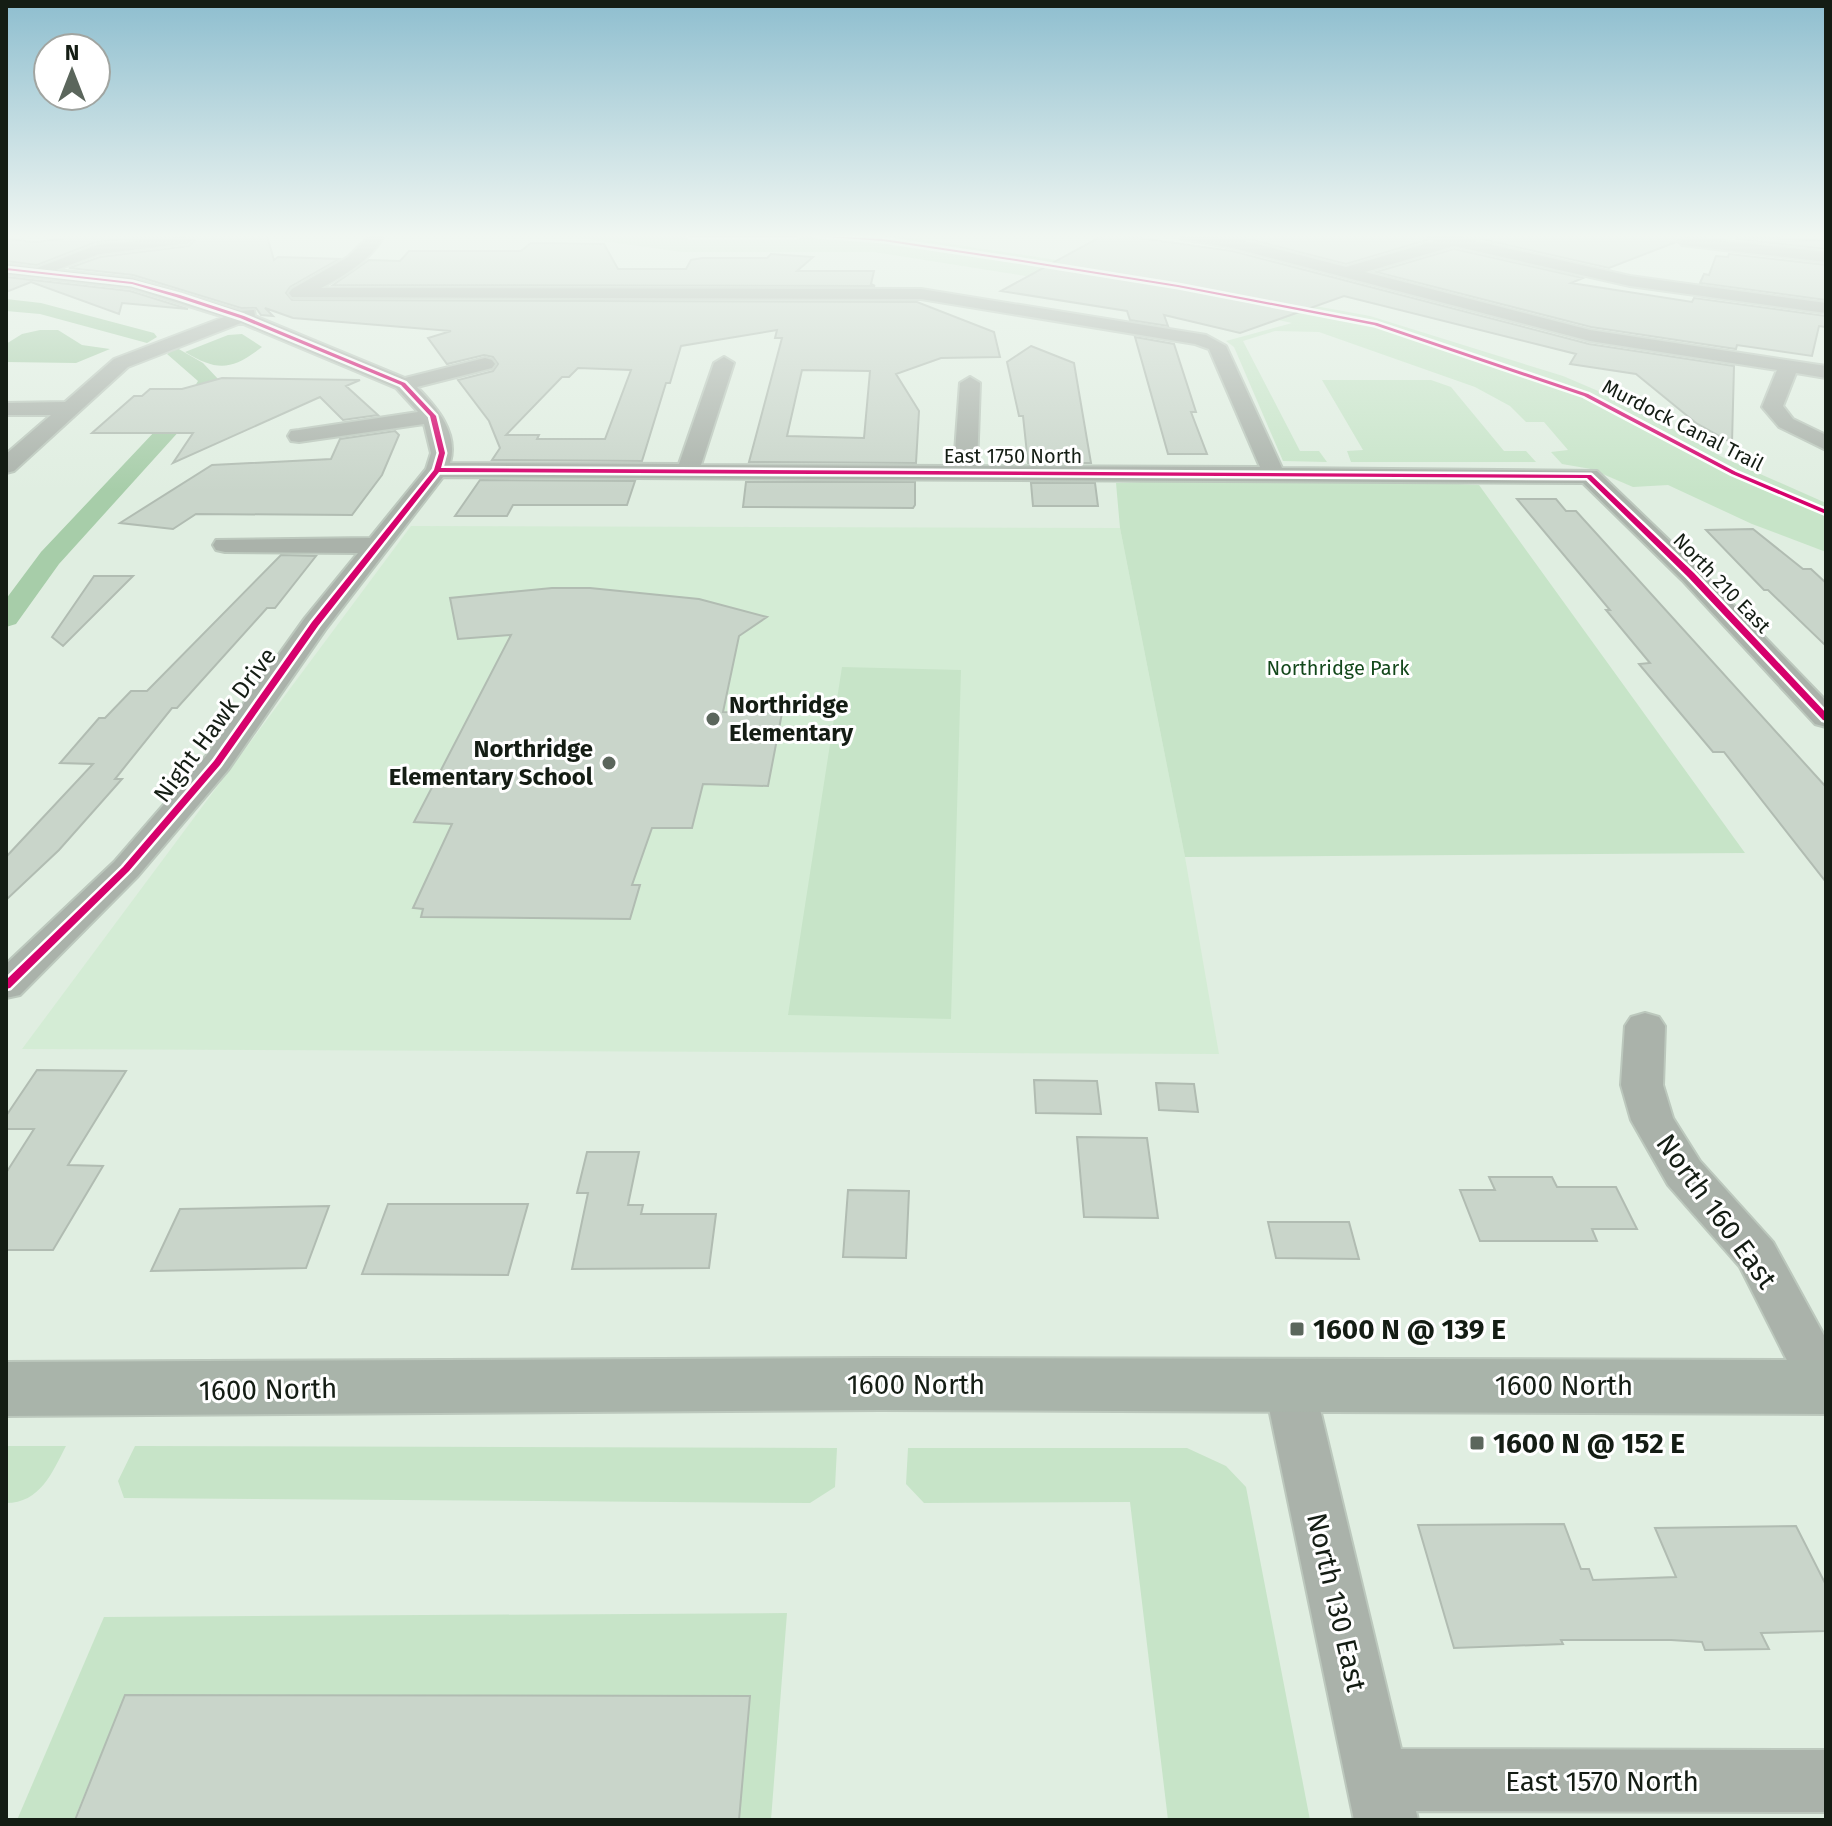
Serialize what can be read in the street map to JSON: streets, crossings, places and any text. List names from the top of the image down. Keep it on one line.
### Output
{"streets":{"main road":["1600 North"],"street":["East 1750 North","North 210 East","Night Hawk Drive","North 160 East","North 130 East","East 1570 North"],"cycle path":["Murdock Canal Trail"]},"crossings":[["East 1750 North","North 210 East"],["East 1750 North","Night Hawk Drive"],["North 160 East","1600 North"],["1600 North","North 130 East"],["North 130 East","East 1570 North"]],"parks":["Northridge Park"],"places":{"other":["Northridge Elementary","Northridge Elementary School"],"transit":["1600 N @ 139 E","1600 N @ 152 E"]},"north":"top"}
